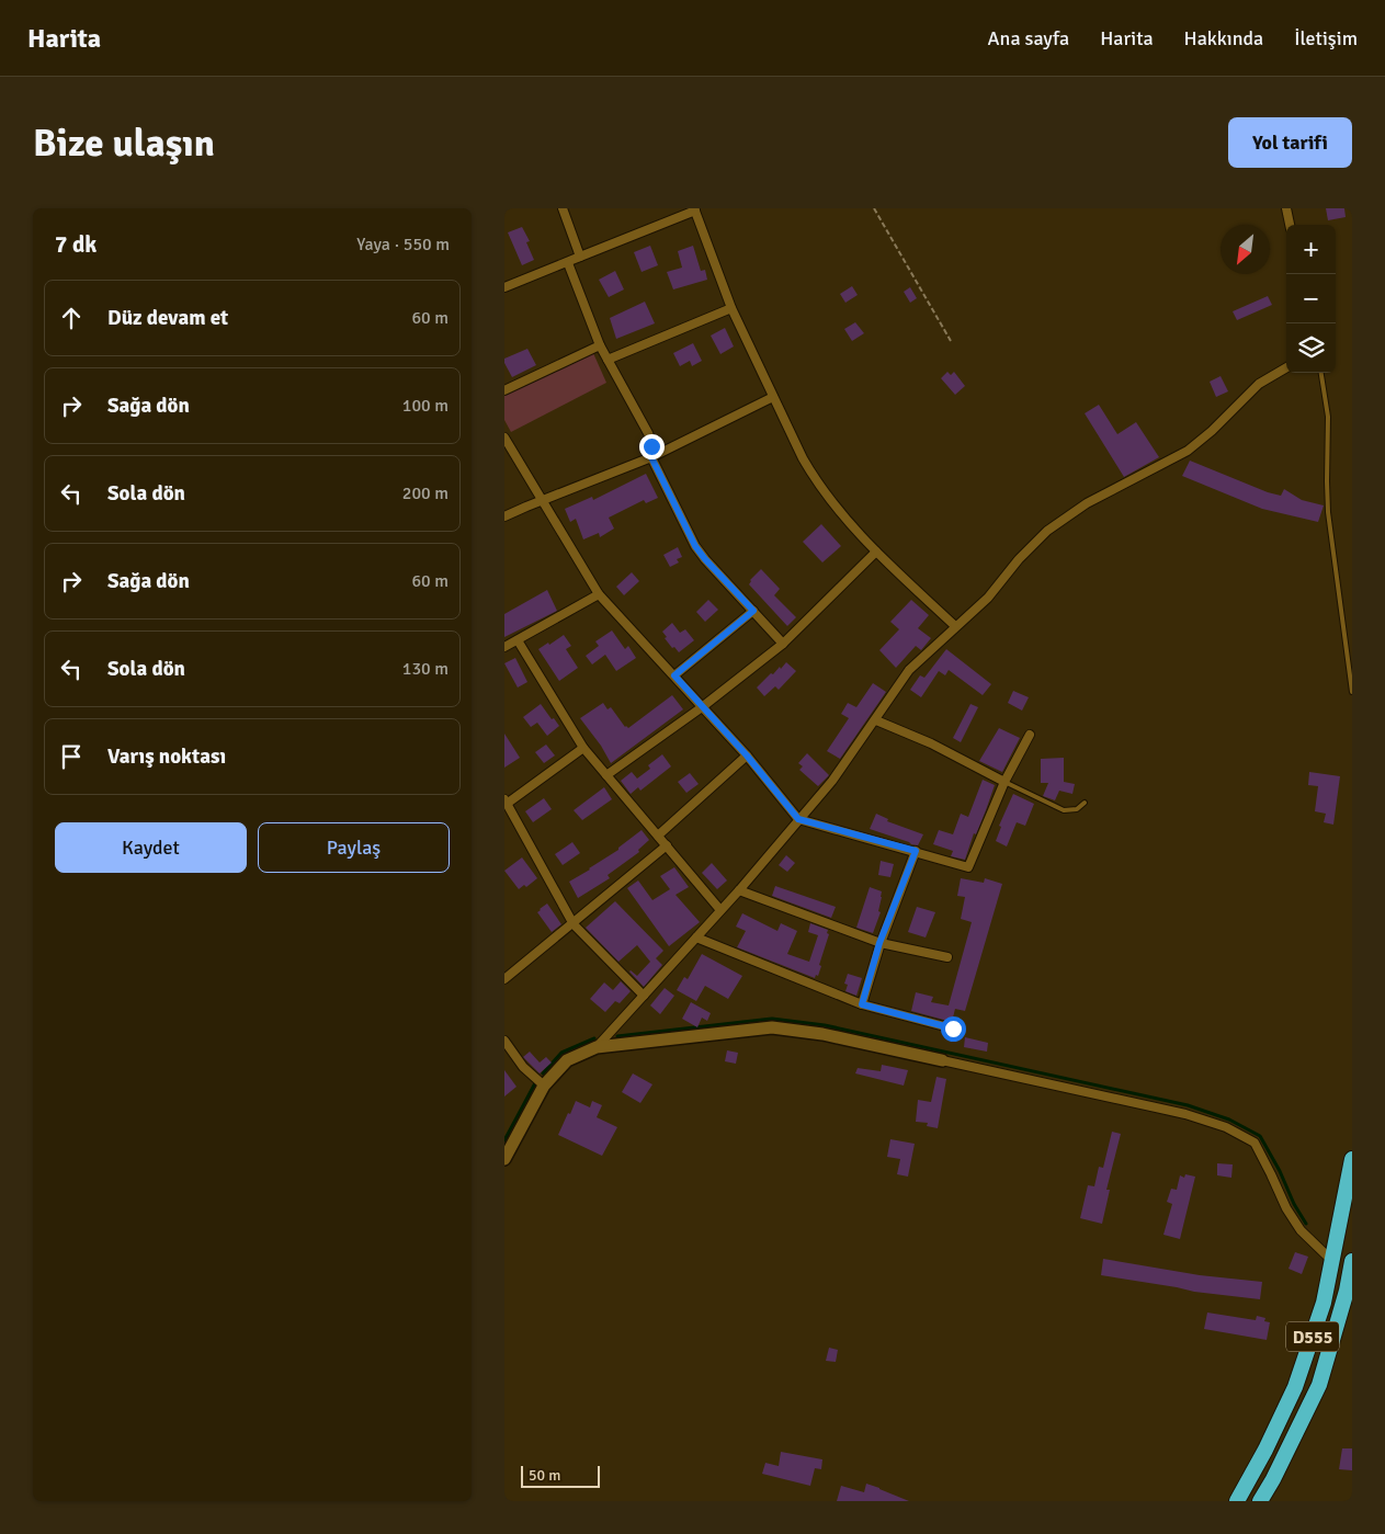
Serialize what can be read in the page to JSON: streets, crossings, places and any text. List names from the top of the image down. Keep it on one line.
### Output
{"streets":{"highway":["D555"]},"scale_bar":"50 m","north":"bottom left","page":{"header":"Harita","nav":["Ana sayfa","Harita","Hakkında","İletişim"],"buttons":["Yol tarifi",["Kaydet","Paylaş"]],"title":"Bize ulaşın","heading":["7 dk","Yaya · 550 m"],"map_buttons":["+","−"],"list":[["Düz devam et","60 m"],["Sağa dön","100 m"],["Sola dön","200 m"],["Sağa dön","60 m"],["Sola dön","130 m"],"Varış noktası"],"scale":"50 m"}}
